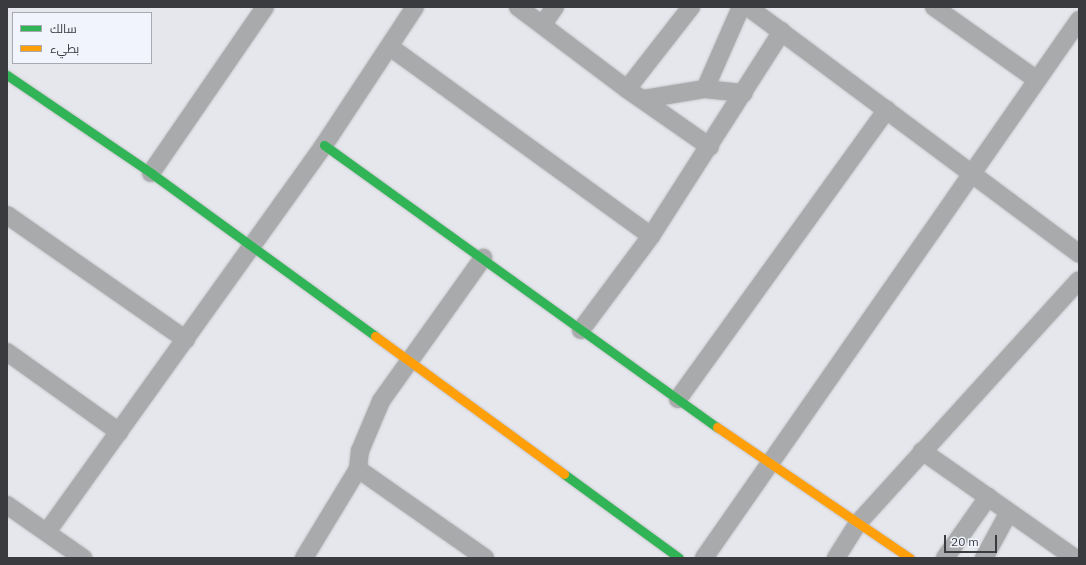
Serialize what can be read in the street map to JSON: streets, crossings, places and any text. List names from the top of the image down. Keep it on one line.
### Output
{"legend":["سالك","بطيء"],"scale_bar":"20 m"}
